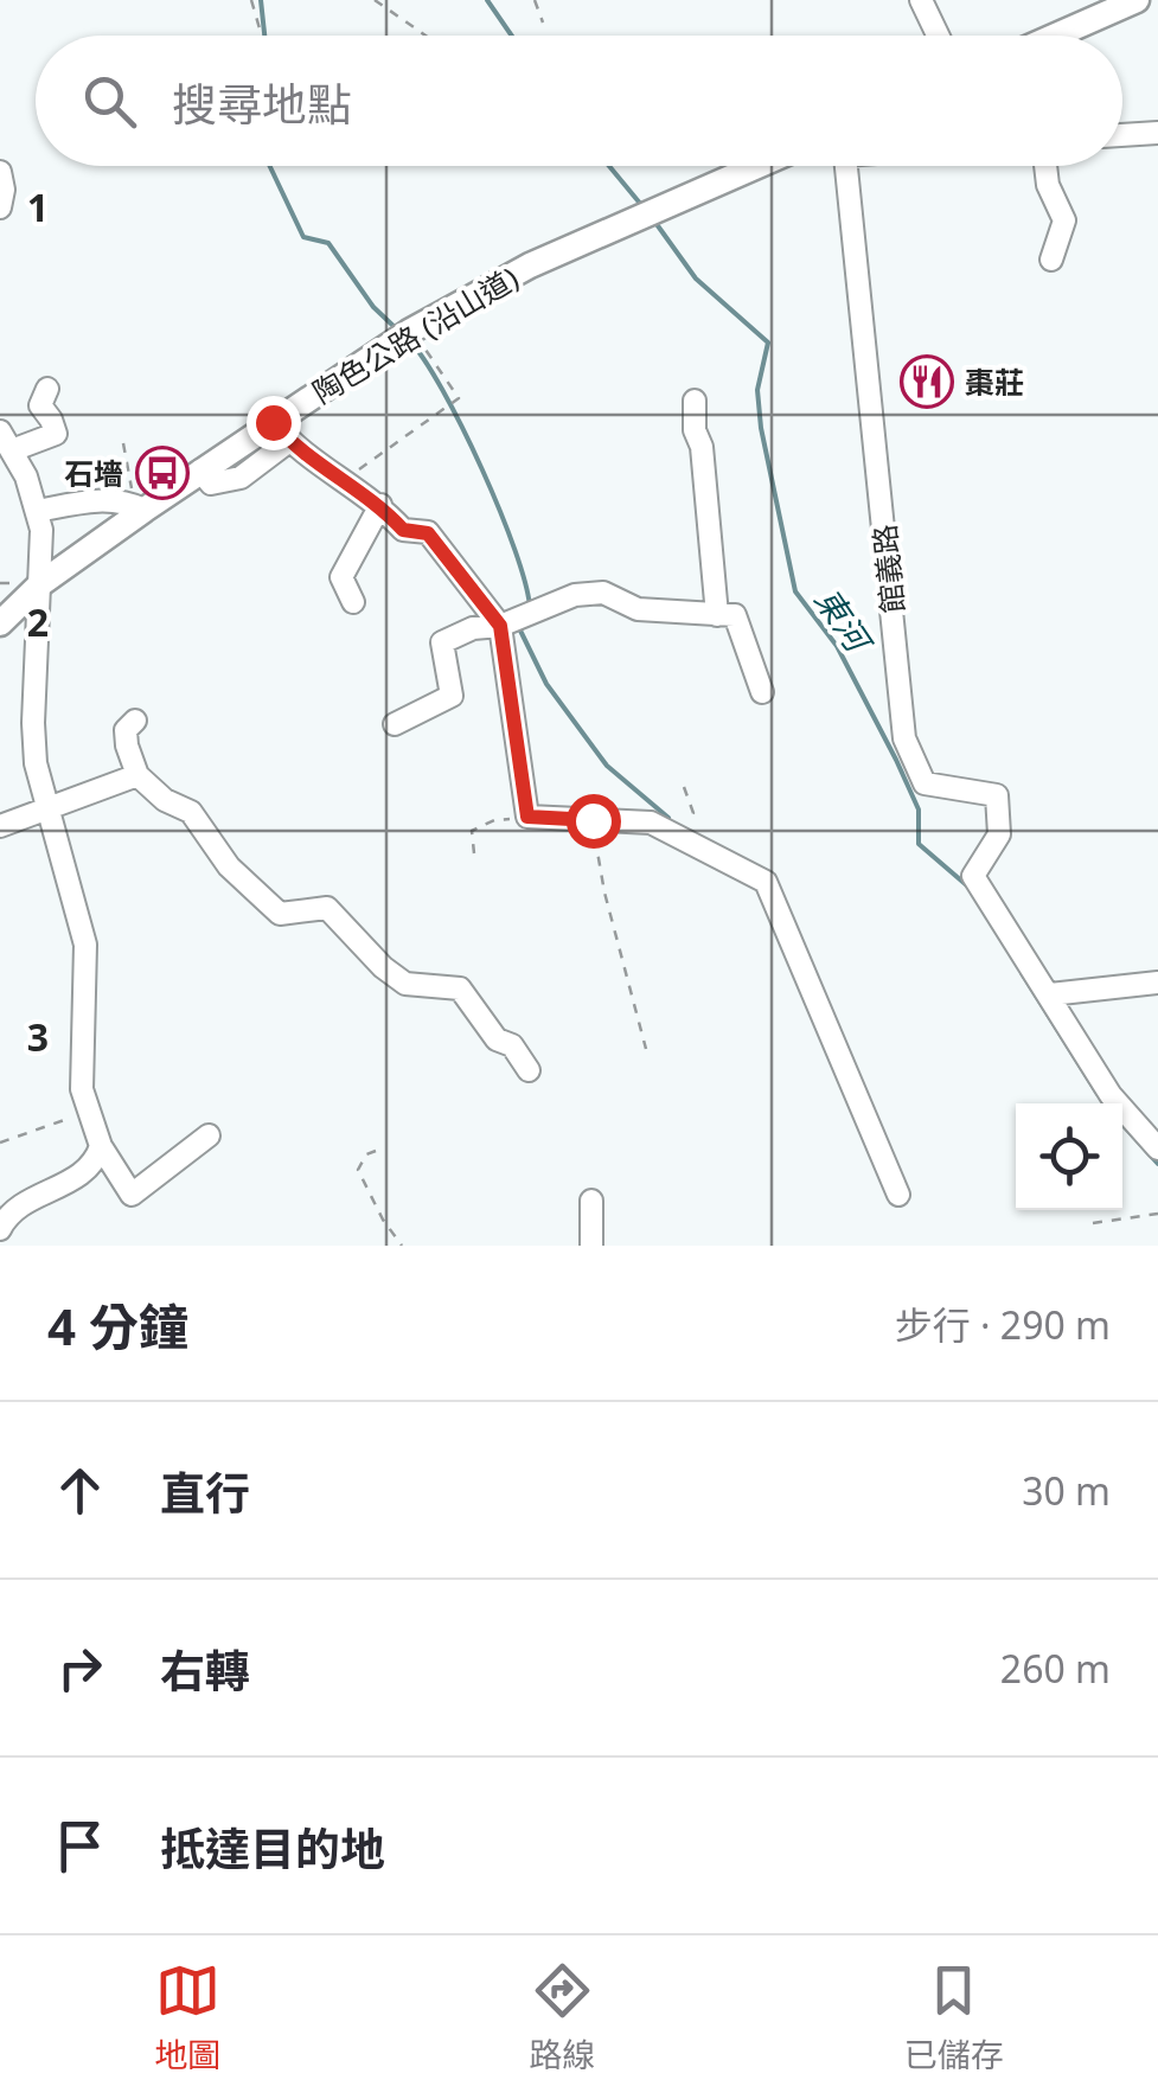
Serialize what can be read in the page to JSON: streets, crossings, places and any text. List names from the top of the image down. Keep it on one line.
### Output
{"streets":{"main road":["陶色公路 (沿山道)"],"street":["館義路"]},"water":["東河"],"places":{"restaurant":["棗莊"],"bus stop":["石墻"]},"page":{"search":"搜尋地點","heading":["4 分鐘","步行 · 290 m"],"list":[["直行","30 m"],["右轉","260 m"],"抵達目的地"],"nav":["地圖","路線","已儲存"]},"grid":{"rows":["1","2","3"]}}
